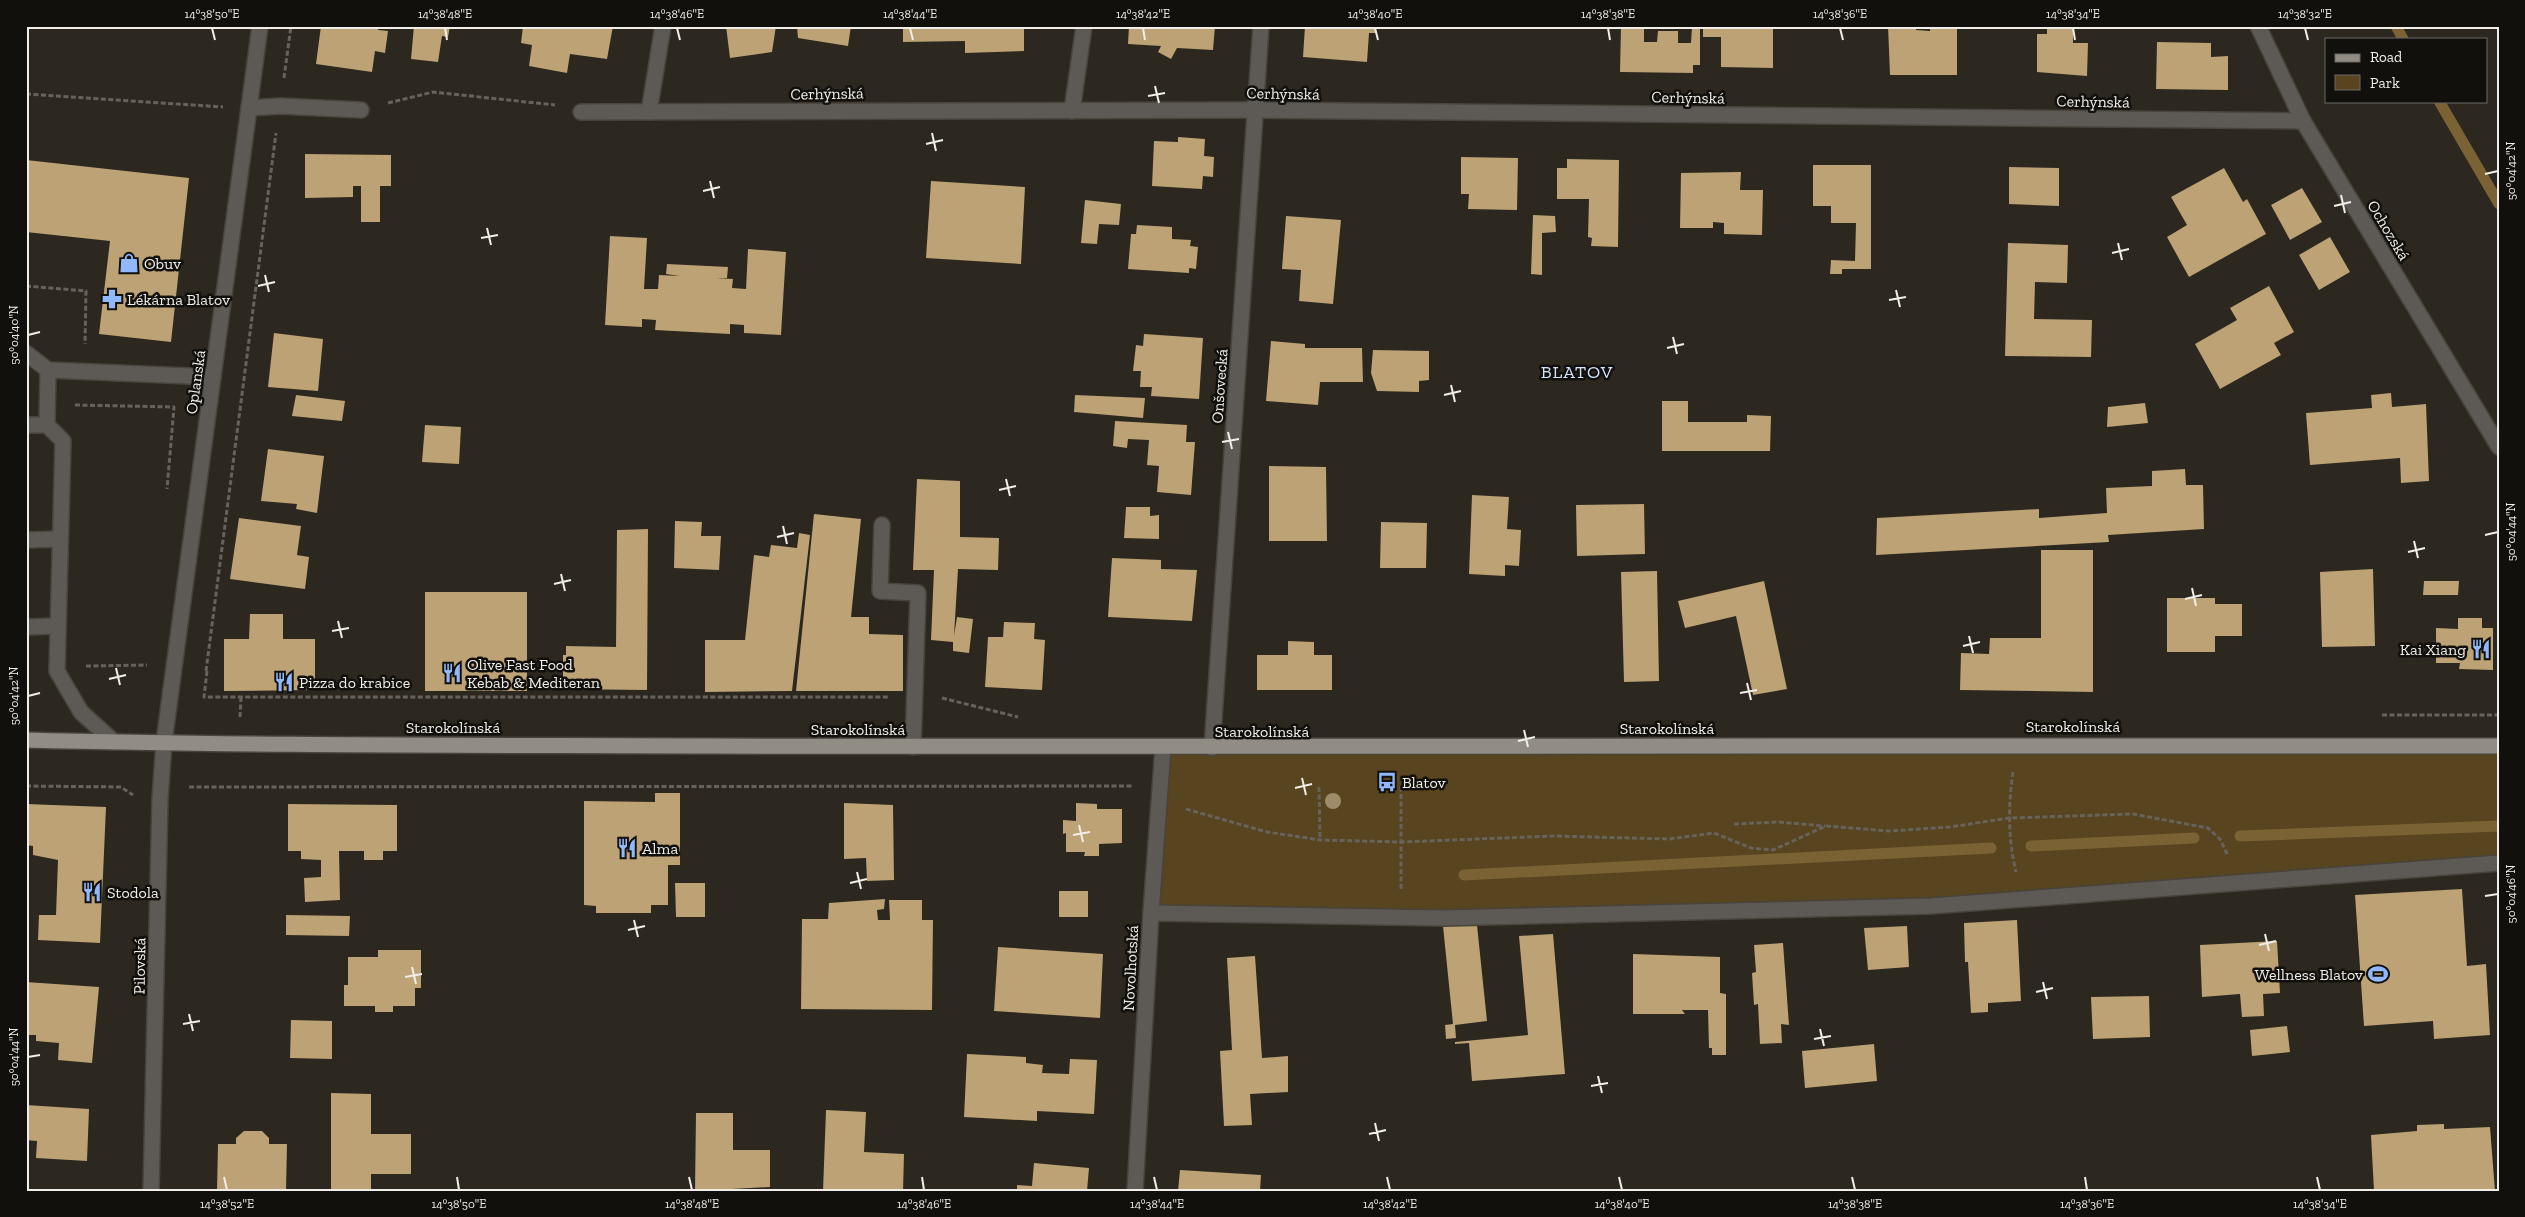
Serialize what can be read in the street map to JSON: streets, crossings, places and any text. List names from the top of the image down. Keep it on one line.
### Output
{"streets":{"main road":["Starokolínská"],"street":["Cerhýnská","Ochozská","Oplanská","Onšovecká","Pilovská","Novolhotská"]},"crossings":[["Cerhýnská","Ochozská"],["Cerhýnská","Onšovecká"],["Oplanská","Starokolínská"],["Oplanská","Pilovská"],["Onšovecká","Starokolínská"],["Starokolínská","Pilovská"],["Starokolínská","Novolhotská"]],"districts":["BLATOV"],"places":{"shop":["Obuv"],"pharmacy":["Lékárna Blatov"],"restaurant":["Kai Xiang","Olive Fast Food Kebab & Mediteran","Pizza do krabice","Alma","Stodola"],"bus stop":["Blatov"],"sports":["Wellness Blatov"]},"legend":["Road","Park"],"coordinates":["14°38'50\"E","14°38'48\"E","14°38'46\"E","14°38'44\"E","14°38'42\"E","14°38'40\"E","14°38'38\"E","14°38'36\"E","14°38'34\"E","14°38'32\"E","50°04'42\"N","50°04'40\"N","50°04'44\"N","50°04'46\"N","14°38'52\"E"]}
